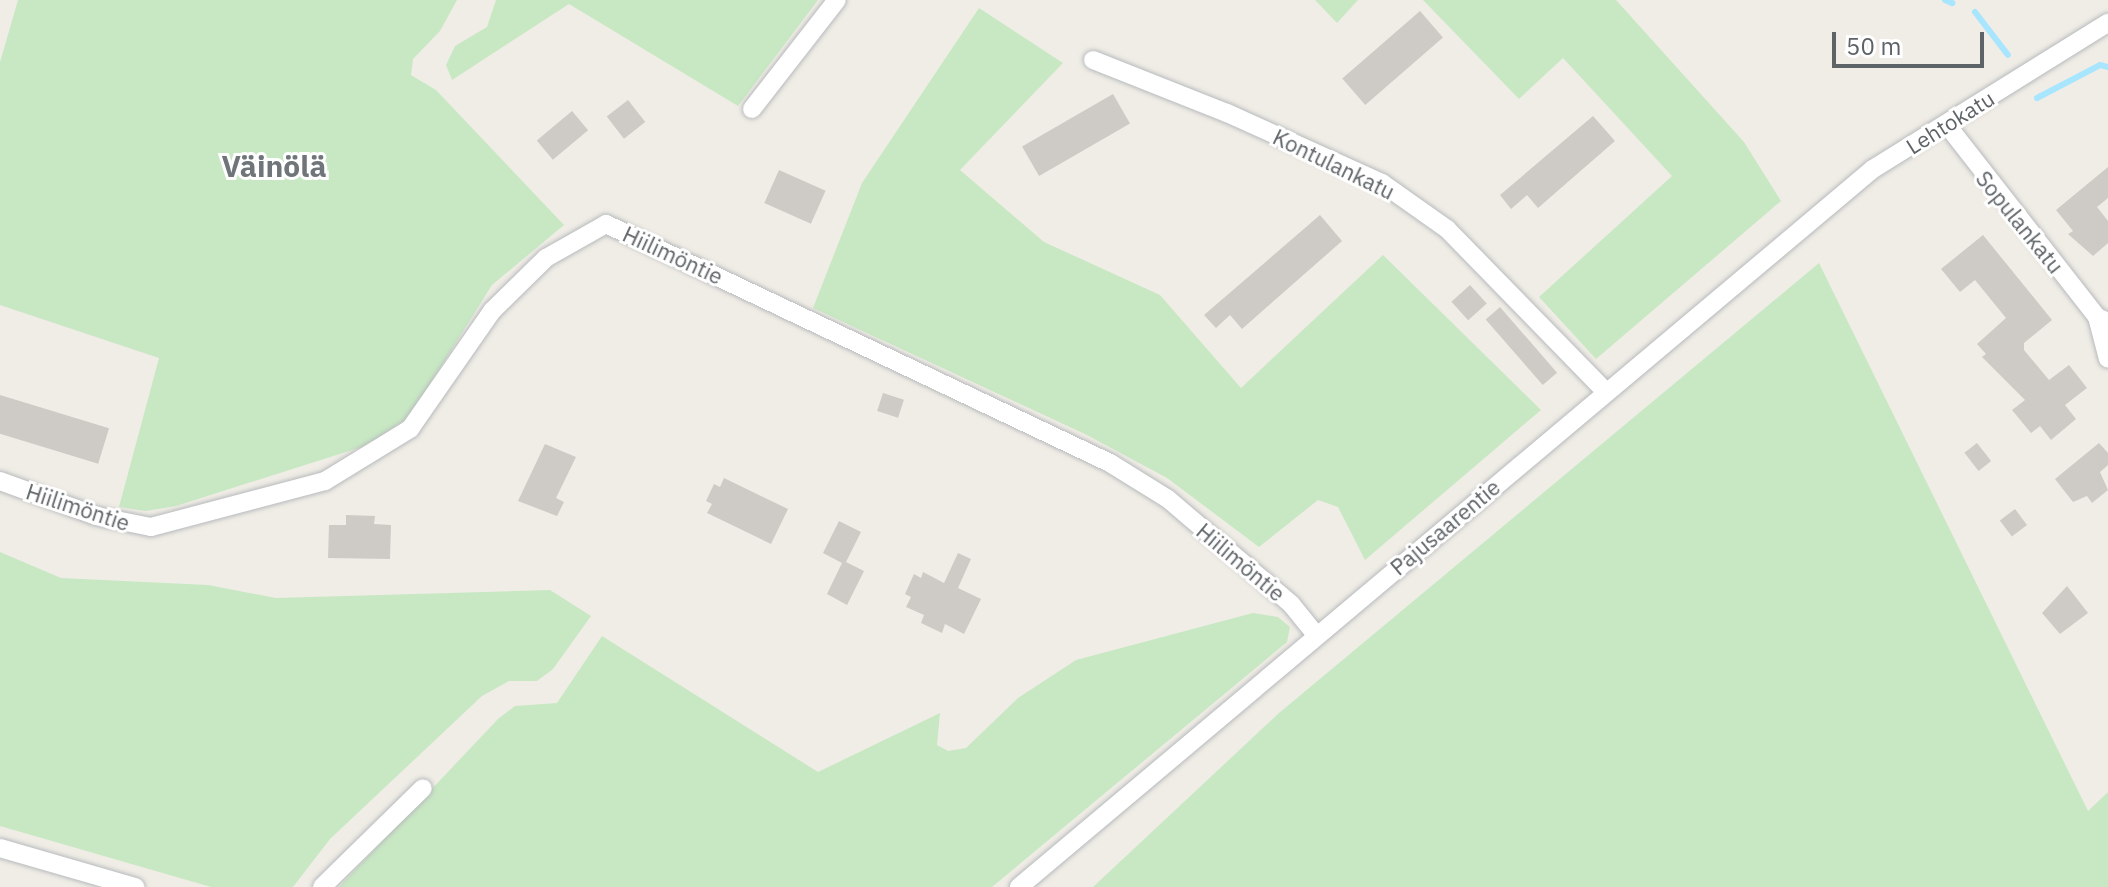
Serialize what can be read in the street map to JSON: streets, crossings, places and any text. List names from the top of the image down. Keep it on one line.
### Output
{"streets":{"street":["Lehtokatu","Kontulankatu","Sopulankatu","Hiilimöntie","Pajusaarentie"]},"crossings":[["Lehtokatu","Sopulankatu"],["Lehtokatu","Pajusaarentie"],["Kontulankatu","Pajusaarentie"],["Hiilimöntie","Pajusaarentie"]],"districts":["Väinölä"],"scale_bar":"50 m"}
